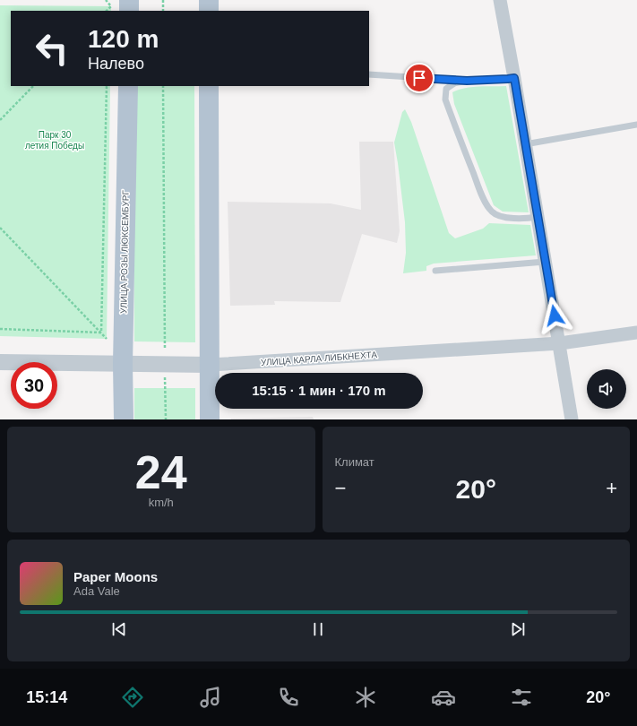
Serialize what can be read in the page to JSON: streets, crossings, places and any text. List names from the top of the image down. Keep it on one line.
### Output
{"streets":{"main road":["УЛИЦА РОЗЫ ЛЮКСЕМБУРГ"],"street":["УЛИЦА КАРЛА ЛИБКНЕХТА"]},"crossings":[["УЛИЦА РОЗЫ ЛЮКСЕМБУРГ","УЛИЦА КАРЛА ЛИБКНЕХТА"]],"parks":["Парк 30 летия Победы"],"page":{"turn":["120 m","Налево"],"limit":"30","trip":"15:15 · 1 мин · 170 m","tile":[["24","km/h"],"Климат"],"heat":["−","20°","+"],"song":["Paper Moons","Ada Vale"],"tabs":["15:14","20°"]}}
